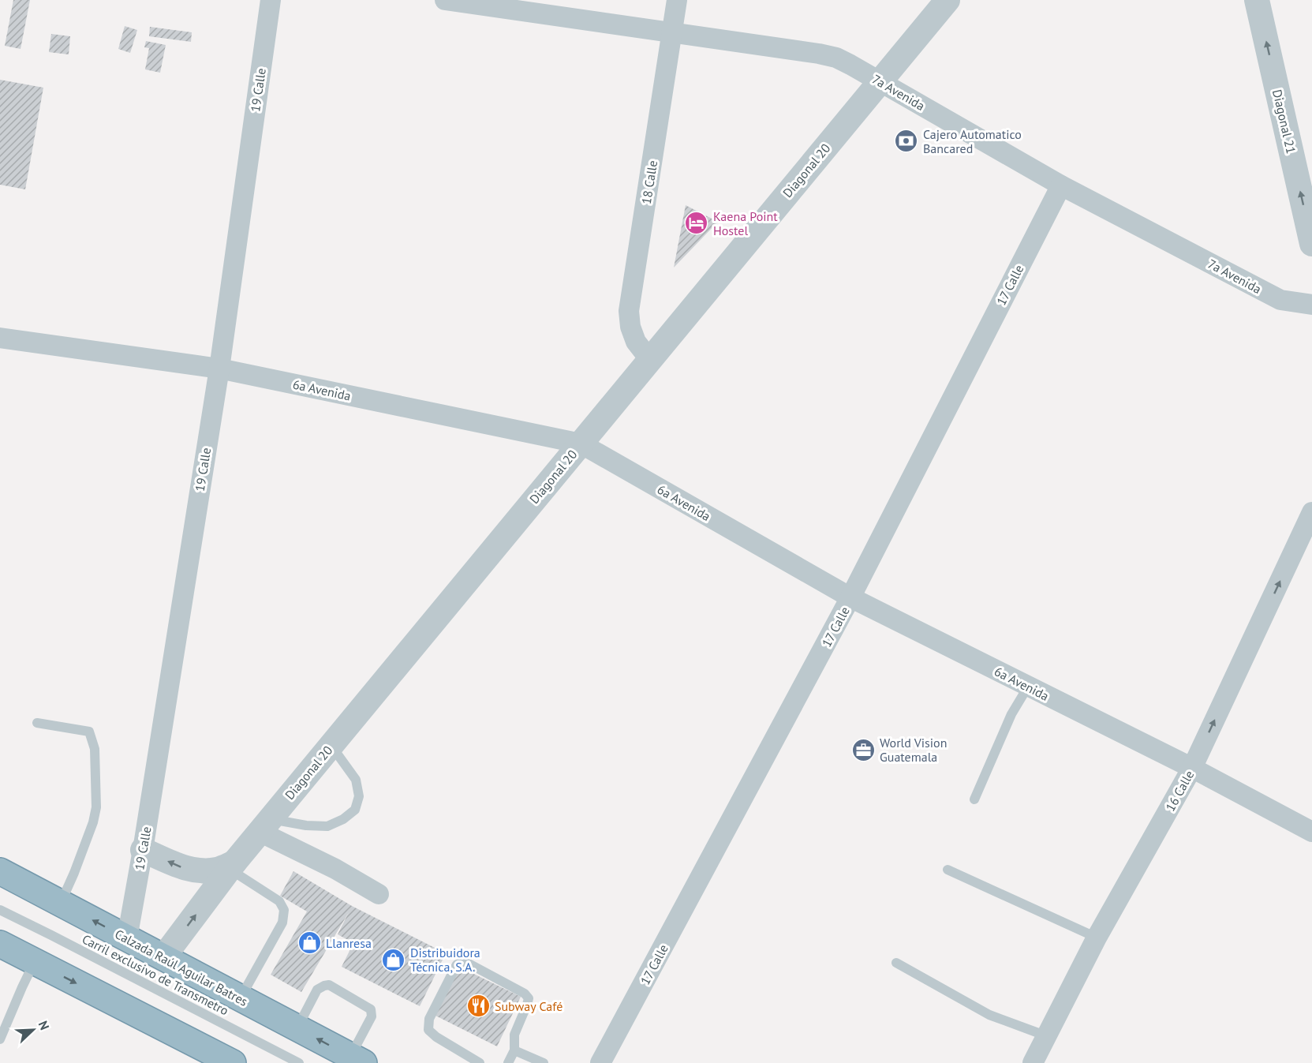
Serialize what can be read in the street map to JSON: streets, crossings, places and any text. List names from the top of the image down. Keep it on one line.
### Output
{"streets":{"highway":["Calzada Raúl Aguilar Batres"],"street":["19 Calle","7a Avenida","Diagonal 21","Diagonal 20","18 Calle","17 Calle","6a Avenida","16 Calle"],"lane":["Carril exclusivo de Transmetro"]},"crossings":[["19 Calle","6a Avenida"],["19 Calle","Calzada Raúl Aguilar Batres"],["7a Avenida","Diagonal 20"],["7a Avenida","18 Calle"],["7a Avenida","17 Calle"],["Diagonal 20","18 Calle"],["Diagonal 20","6a Avenida"],["Diagonal 20","Calzada Raúl Aguilar Batres"],["17 Calle","6a Avenida"],["6a Avenida","16 Calle"]],"one_way":["Diagonal 21","16 Calle"],"places":{"bank":["Cajero Automatico Bancared"],"hotel":["Kaena Point Hostel"],"office":["World Vision Guatemala"],"shop":["Llanresa","Distribuidora Técnica, S.A."],"restaurant":["Subway Café"]},"north":"top right"}
